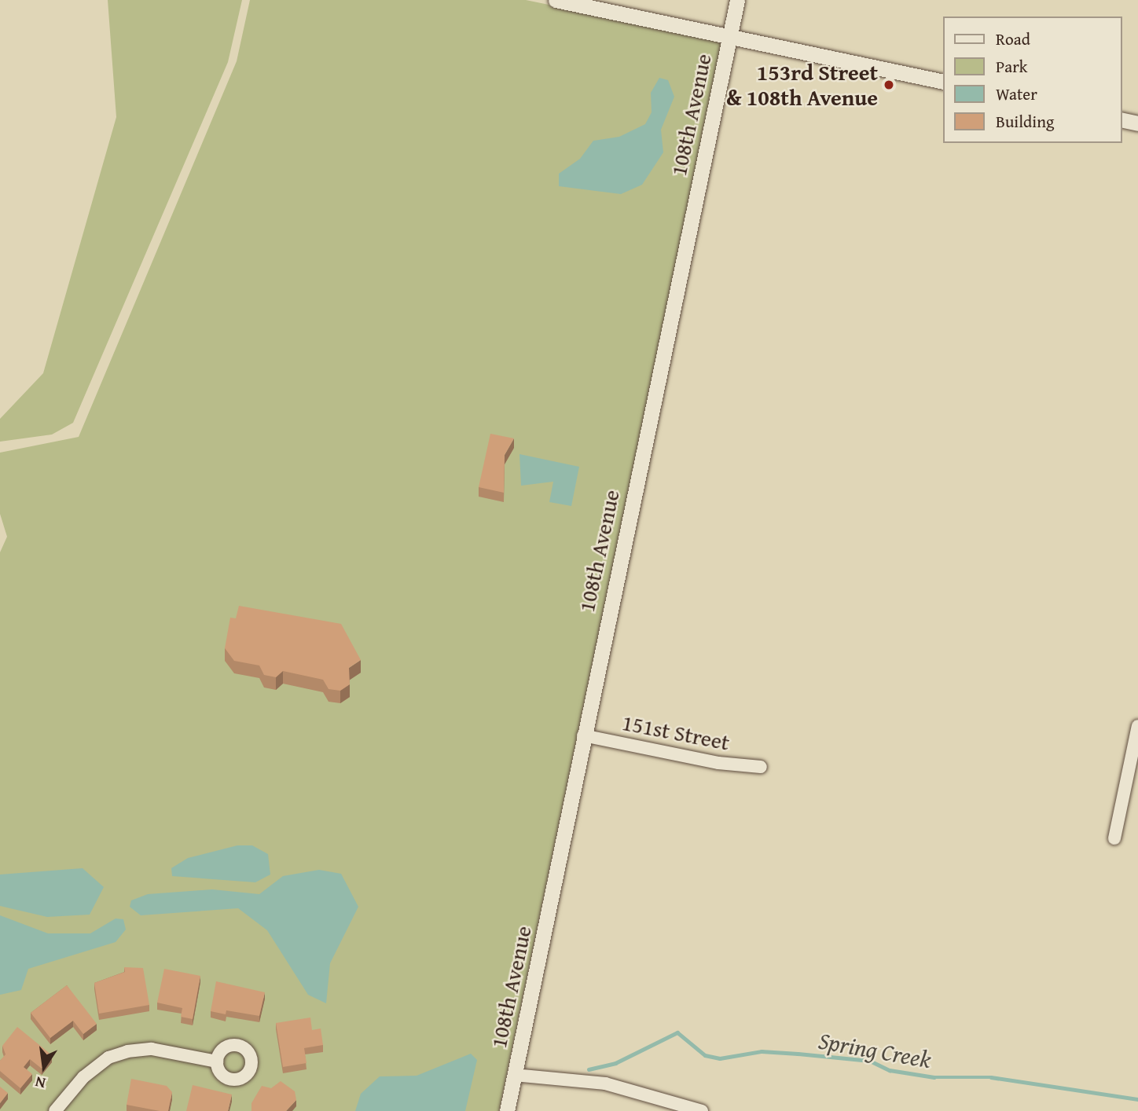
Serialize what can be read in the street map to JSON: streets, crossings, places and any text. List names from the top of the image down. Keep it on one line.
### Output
{"streets":{"street":["108th Avenue","151st Street"]},"crossings":[["108th Avenue","151st Street"]],"water":["Spring Creek"],"places":["153rd Street & 108th Avenue"],"legend":["Road","Park","Water","Building"],"north":"bottom"}
